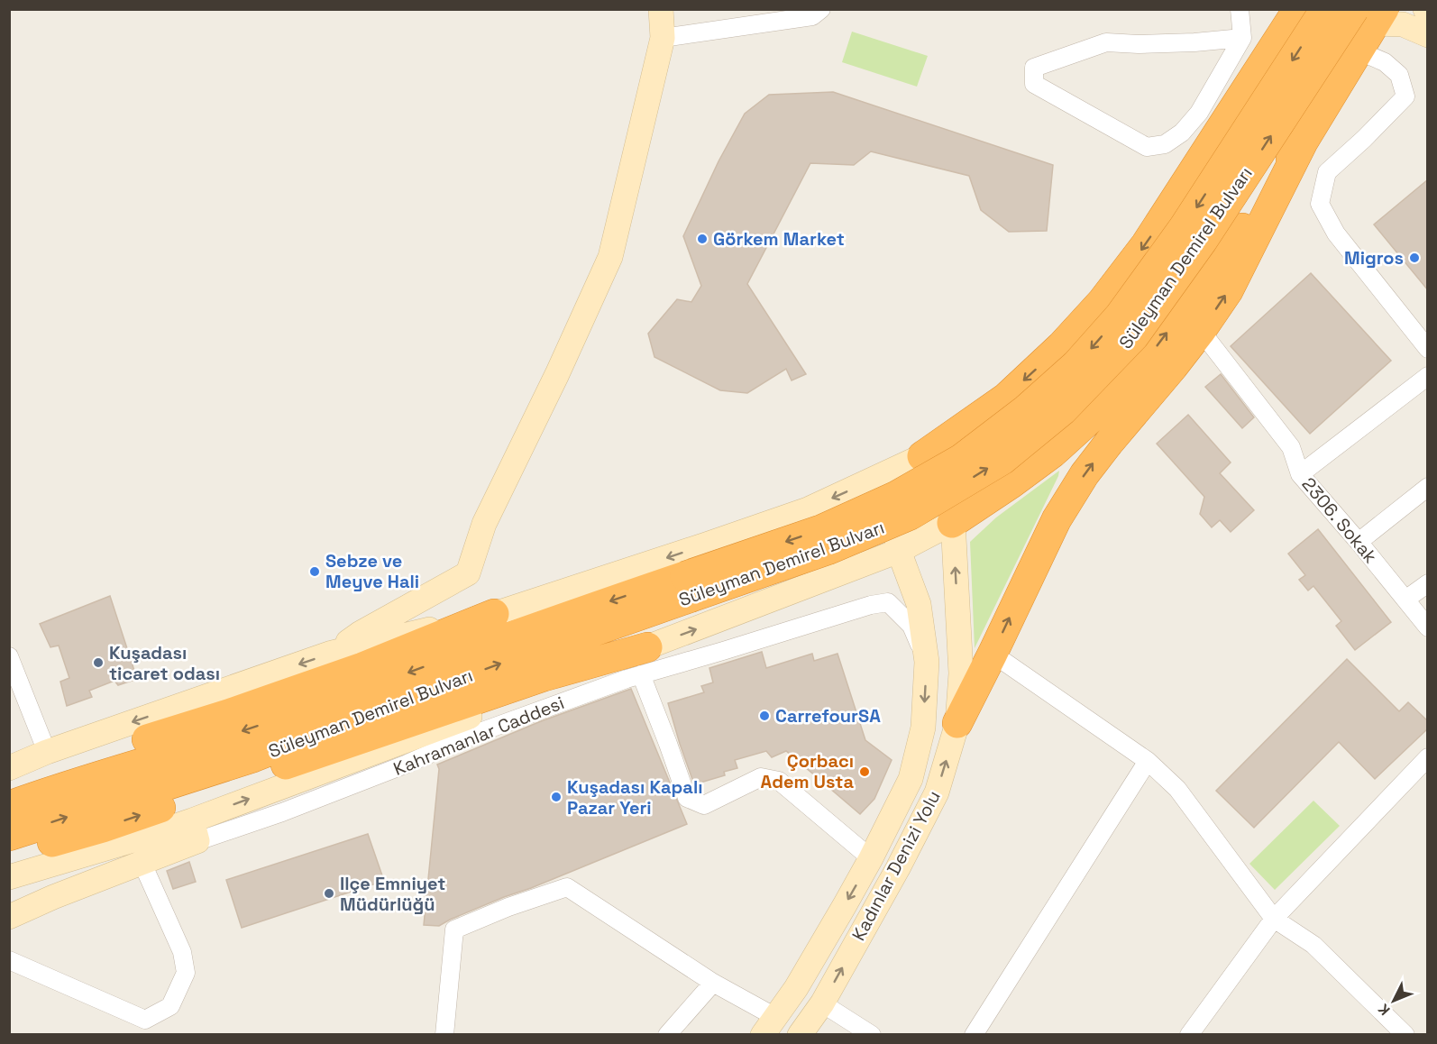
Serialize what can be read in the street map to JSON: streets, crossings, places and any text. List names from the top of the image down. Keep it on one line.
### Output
{"streets":{"highway":["Süleyman Demirel Bulvarı"],"main road":["Kadınlar Denizi Yolu"],"street":["2306. Sokak"]},"places":["Görkem Market","Migros","Sebze ve Meyve Hali","Kuşadası ticaret odası","CarrefourSA","Çorbacı Adem Usta","Kuşadası Kapalı Pazar Yeri","Ilçe Emniyet Müdürlüğü"],"north":"bottom left"}
